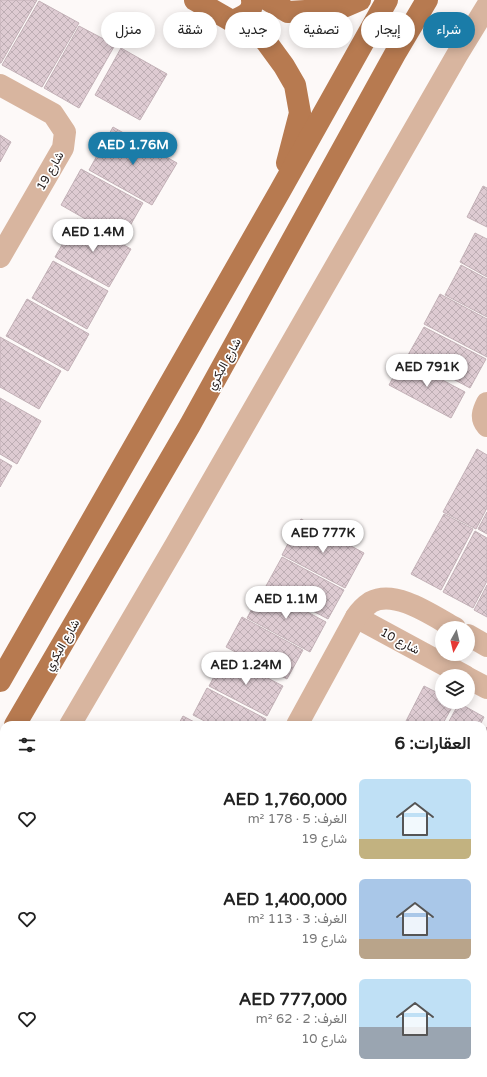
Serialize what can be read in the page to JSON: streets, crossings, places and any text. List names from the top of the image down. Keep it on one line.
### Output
{"streets":{"main road":["شارع البكري"],"street":["شارع 19","شارع 10"]},"north":"bottom","page":{"chip":["شراء","إيجار","تصفية","جديد","شقة","منزل"],"price":["AED 1.76M","AED 1.4M","AED 791K","AED 777K","AED 1.1M","AED 1.24M"],"heading":"العقارات: 6","list":[{"name":"AED 1,760,000","note":"الغرف: 5 · 178 m² · شارع 19"},{"name":"AED 1,400,000","note":"الغرف: 3 · 113 m² · شارع 19"},{"name":"AED 777,000","note":"الغرف: 2 · 62 m² · شارع 10"}]}}
